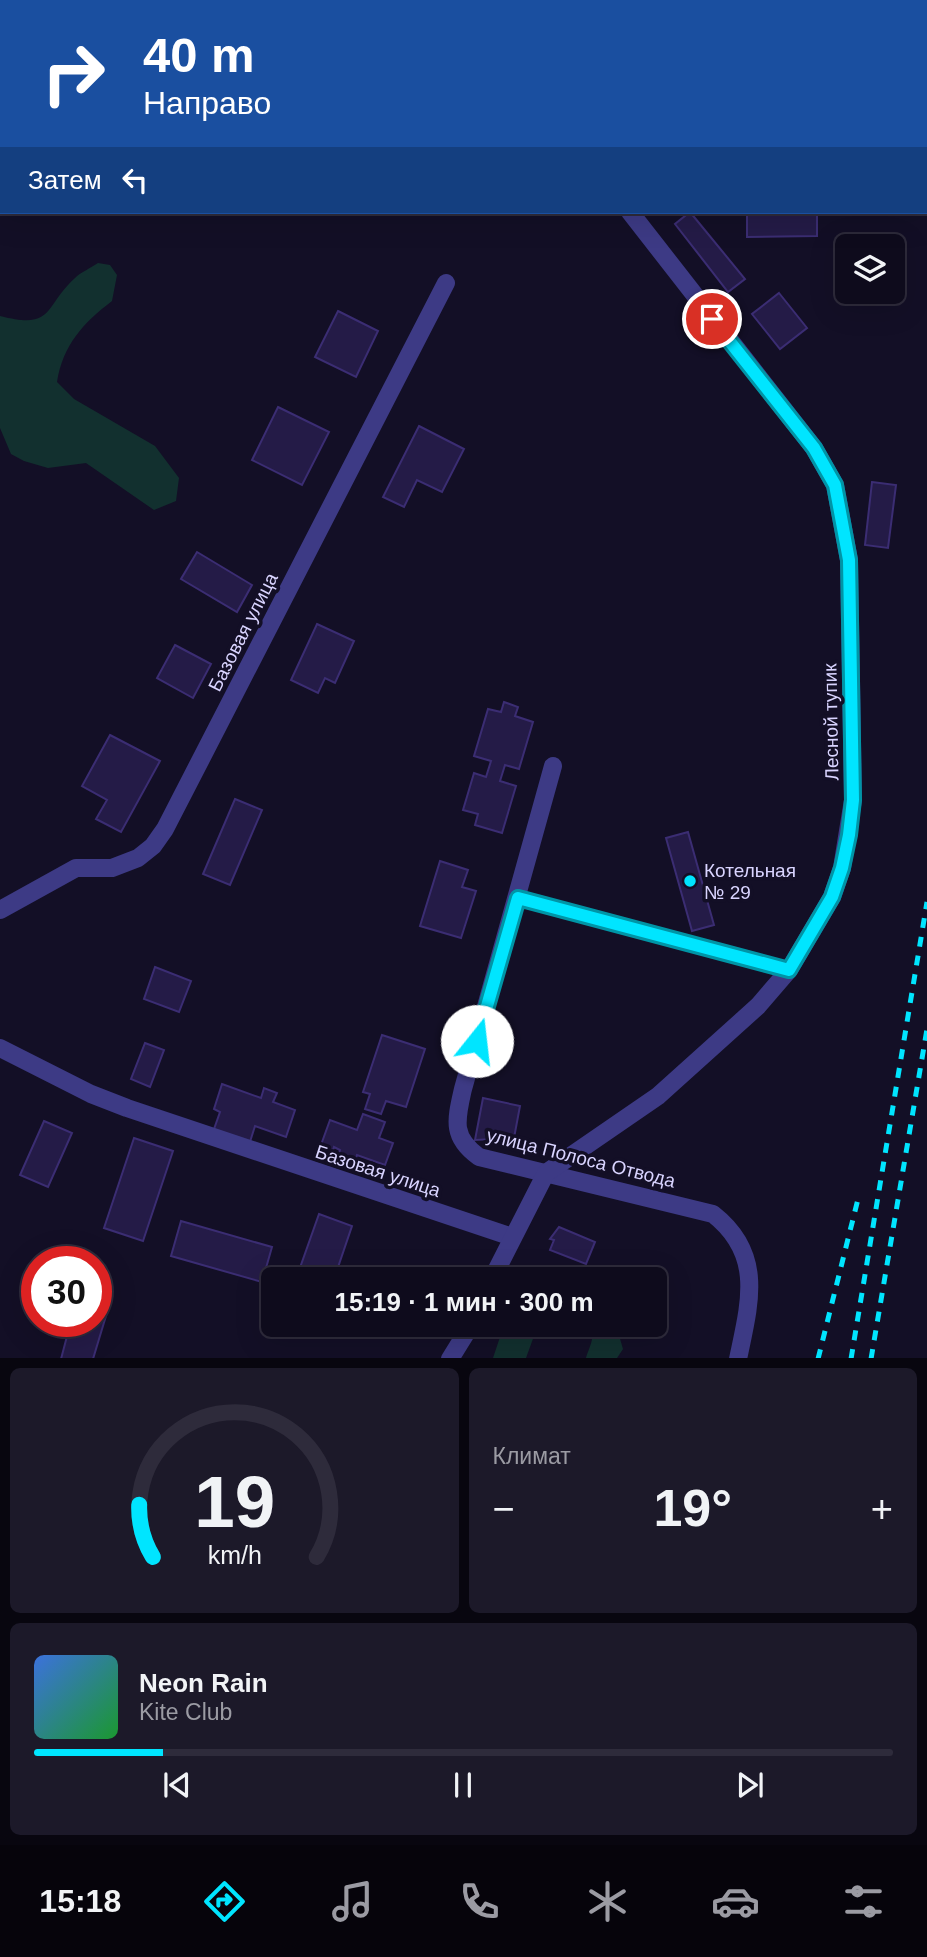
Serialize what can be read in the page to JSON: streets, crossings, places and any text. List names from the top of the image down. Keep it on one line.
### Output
{"streets":{"street":["Базовая улица","Лесной тупик","улица Полоса Отвода"]},"crossings":[["Лесной тупик","улица Полоса Отвода"]],"places":["Котельная № 29"],"page":{"turn":["40 m","Направо"],"then":"Затем","limit":"30","trip":"15:19 · 1 мин · 300 m","tile":"Климат","heat":["−","19°","+"],"song":["Neon Rain","Kite Club"],"tabs":"15:18","gauge":["19","km/h"]}}
